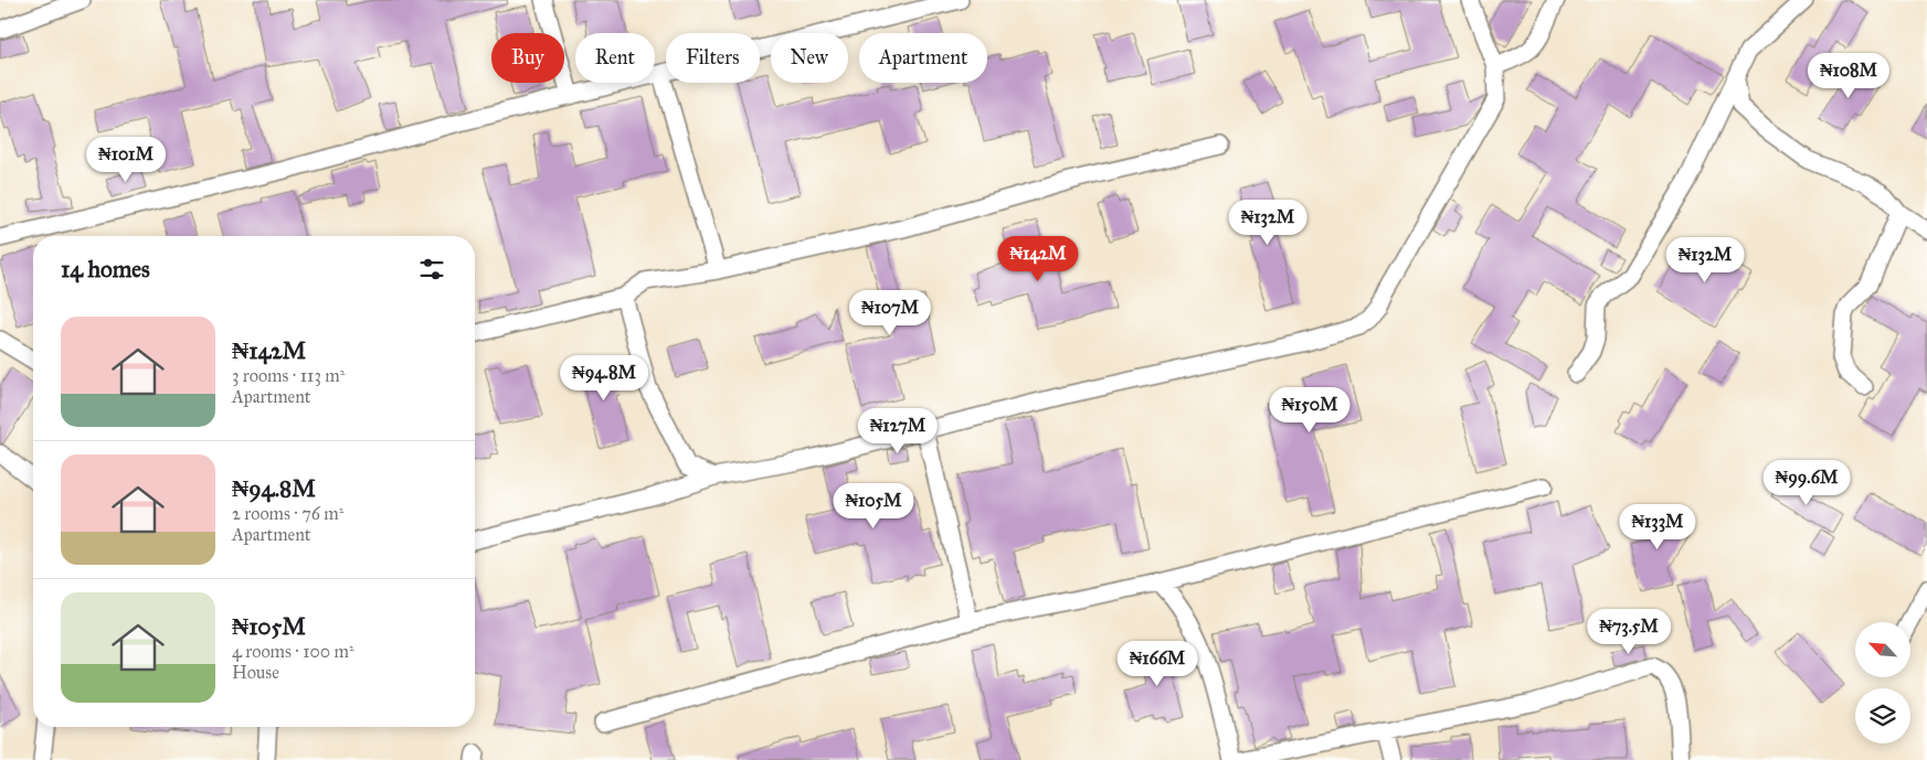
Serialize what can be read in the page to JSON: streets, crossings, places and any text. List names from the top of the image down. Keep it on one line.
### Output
{"north":"top left","page":{"chip":["Buy","Rent","Filters","New","Apartment"],"price":["₦108M","₦101M","₦132M","₦142M","₦132M","₦107M","₦94.8M","₦150M","₦127M","₦99.6M","₦105M","₦133M","₦73.5M","₦166M"],"heading":"14 homes","list":[{"name":"₦142M","note":"3 rooms · 113 m² · Apartment"},{"name":"₦94.8M","note":"2 rooms · 76 m² · Apartment"},{"name":"₦105M","note":"4 rooms · 100 m² · House"}]}}
